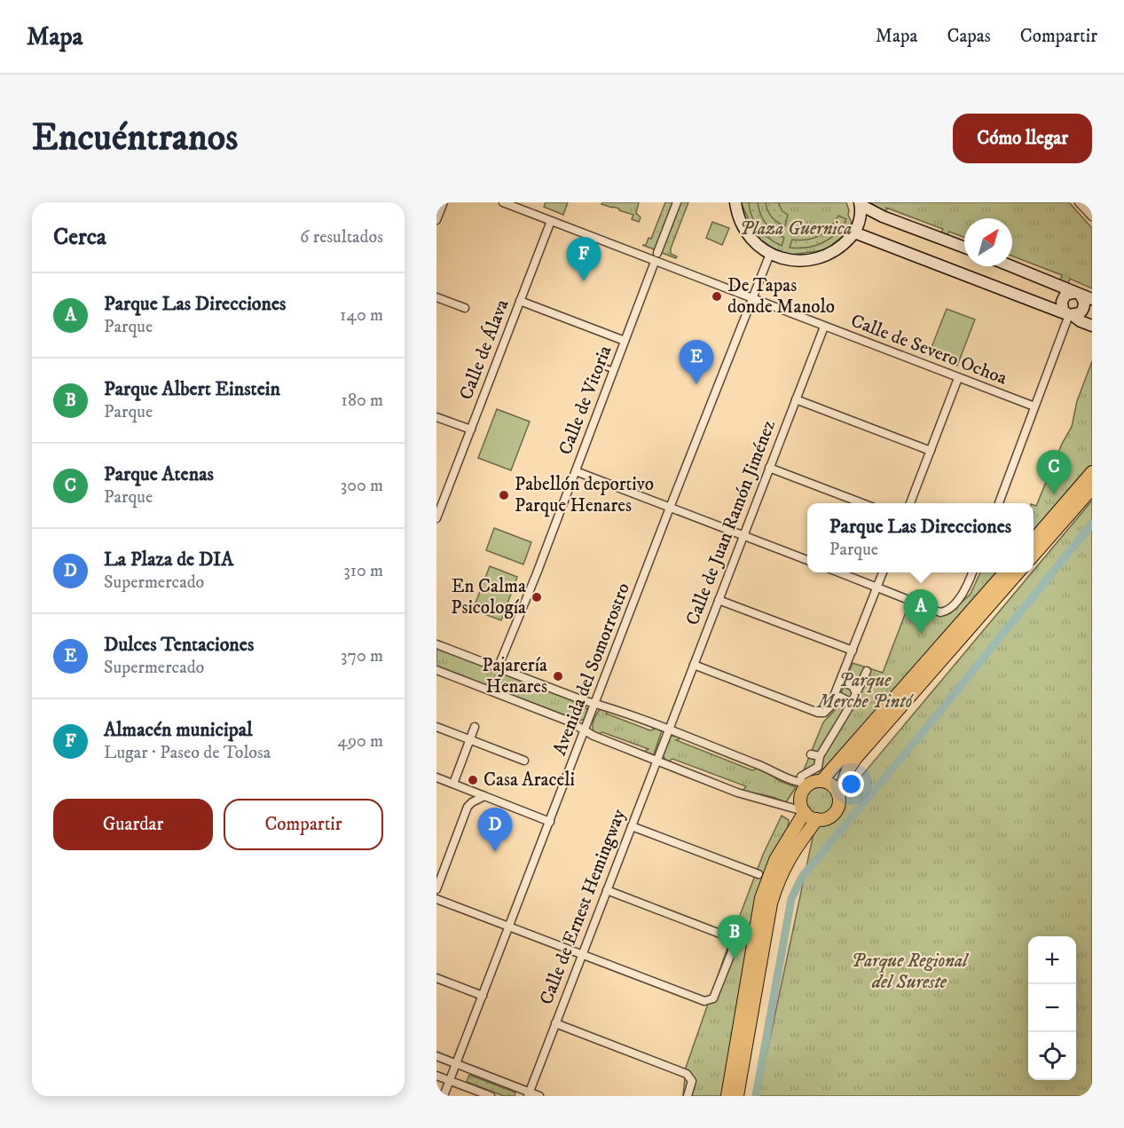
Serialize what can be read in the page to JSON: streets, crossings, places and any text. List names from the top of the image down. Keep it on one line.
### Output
{"streets":{"street":["Calle de Álava","Calle de Severo Ochoa","Calle de Vitoria","Calle de Juan Ramón Jiménez","Avenida del Somorrostro","Calle de Ernest Hemingway"]},"crossings":[["Calle de Álava","Calle de Severo Ochoa"],["Calle de Severo Ochoa","Calle de Vitoria"],["Calle de Severo Ochoa","Calle de Juan Ramón Jiménez"],["Calle de Severo Ochoa","Avenida del Somorrostro"],["Calle de Juan Ramón Jiménez","Calle de Ernest Hemingway"]],"parks":["Plaza Guernica","Parque Merche Pintó","Parque Regional del Sureste"],"places":["De Tapas donde Manolo","Pabellón deportivo Parque Henares","En Calma Psicología","Pajarería Henares","Casa Araceli"],"north":"top right","page":{"header":"Mapa","nav":["Mapa","Capas","Compartir"],"buttons":["Cómo llegar",["Guardar","Compartir"]],"title":"Encuéntranos","heading":["Cerca","6 resultados"],"pins":["F","E","C","A","D","B"],"list":[{"mark":"A","name":"Parque Las Direcciones","note":"Parque","value":"140 m"},{"mark":"B","name":"Parque Albert Einstein","note":"Parque","value":"180 m"},{"mark":"C","name":"Parque Atenas","note":"Parque","value":"300 m"},{"mark":"D","name":"La Plaza de DIA","note":"Supermercado","value":"310 m"},{"mark":"E","name":"Dulces Tentaciones","note":"Supermercado","value":"370 m"},{"mark":"F","name":"Almacén municipal","note":"Lugar · Paseo de Tolosa","value":"490 m"}],"popup":["Parque Las Direcciones","Parque"],"map_buttons":["+","−"]}}
